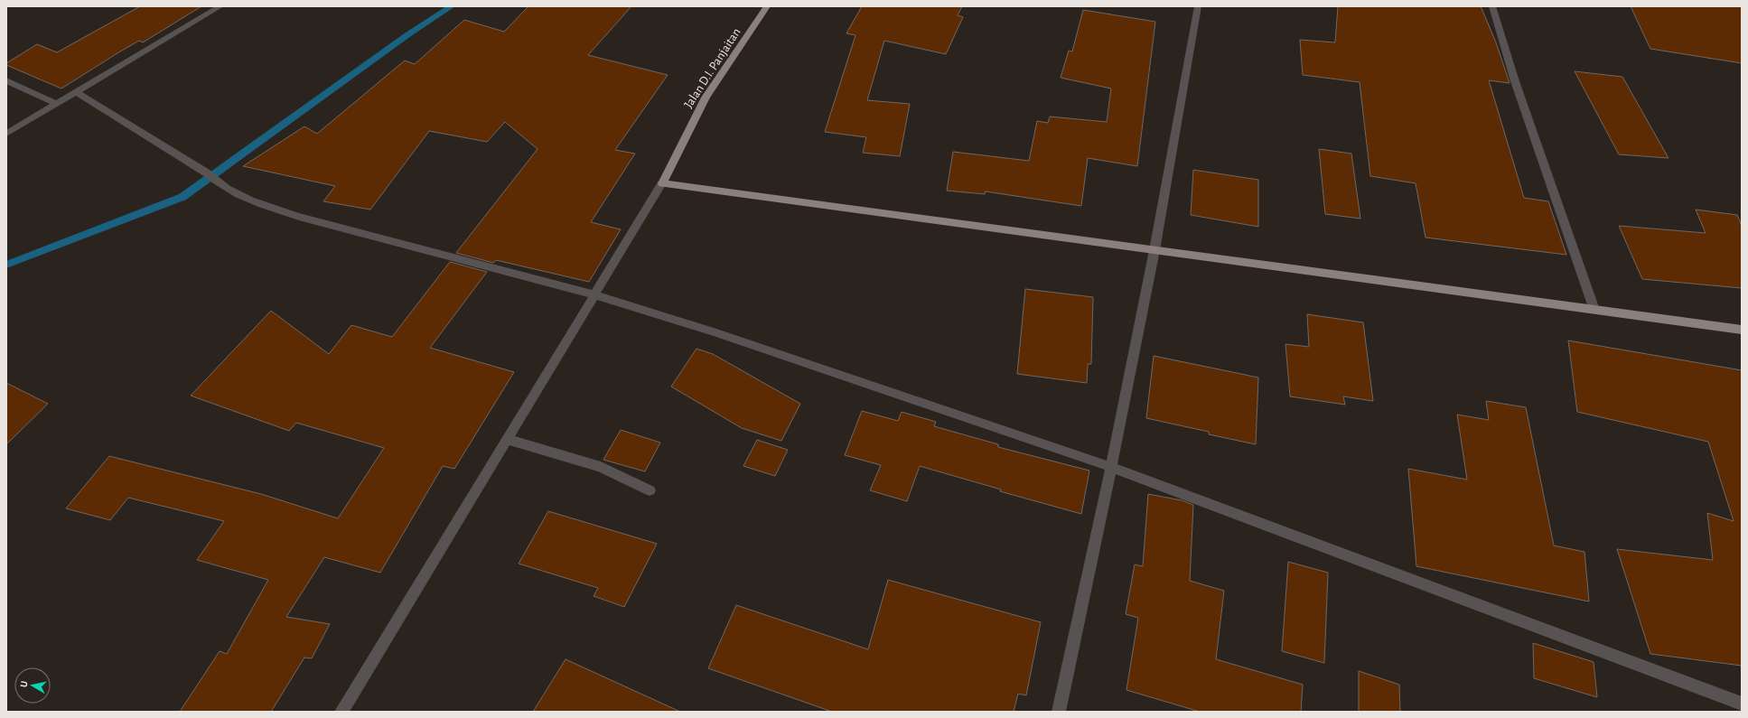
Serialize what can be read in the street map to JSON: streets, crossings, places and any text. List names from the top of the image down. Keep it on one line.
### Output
{"streets":{"main road":["Jalan D.I. Panjaitan"]},"north":"left"}
